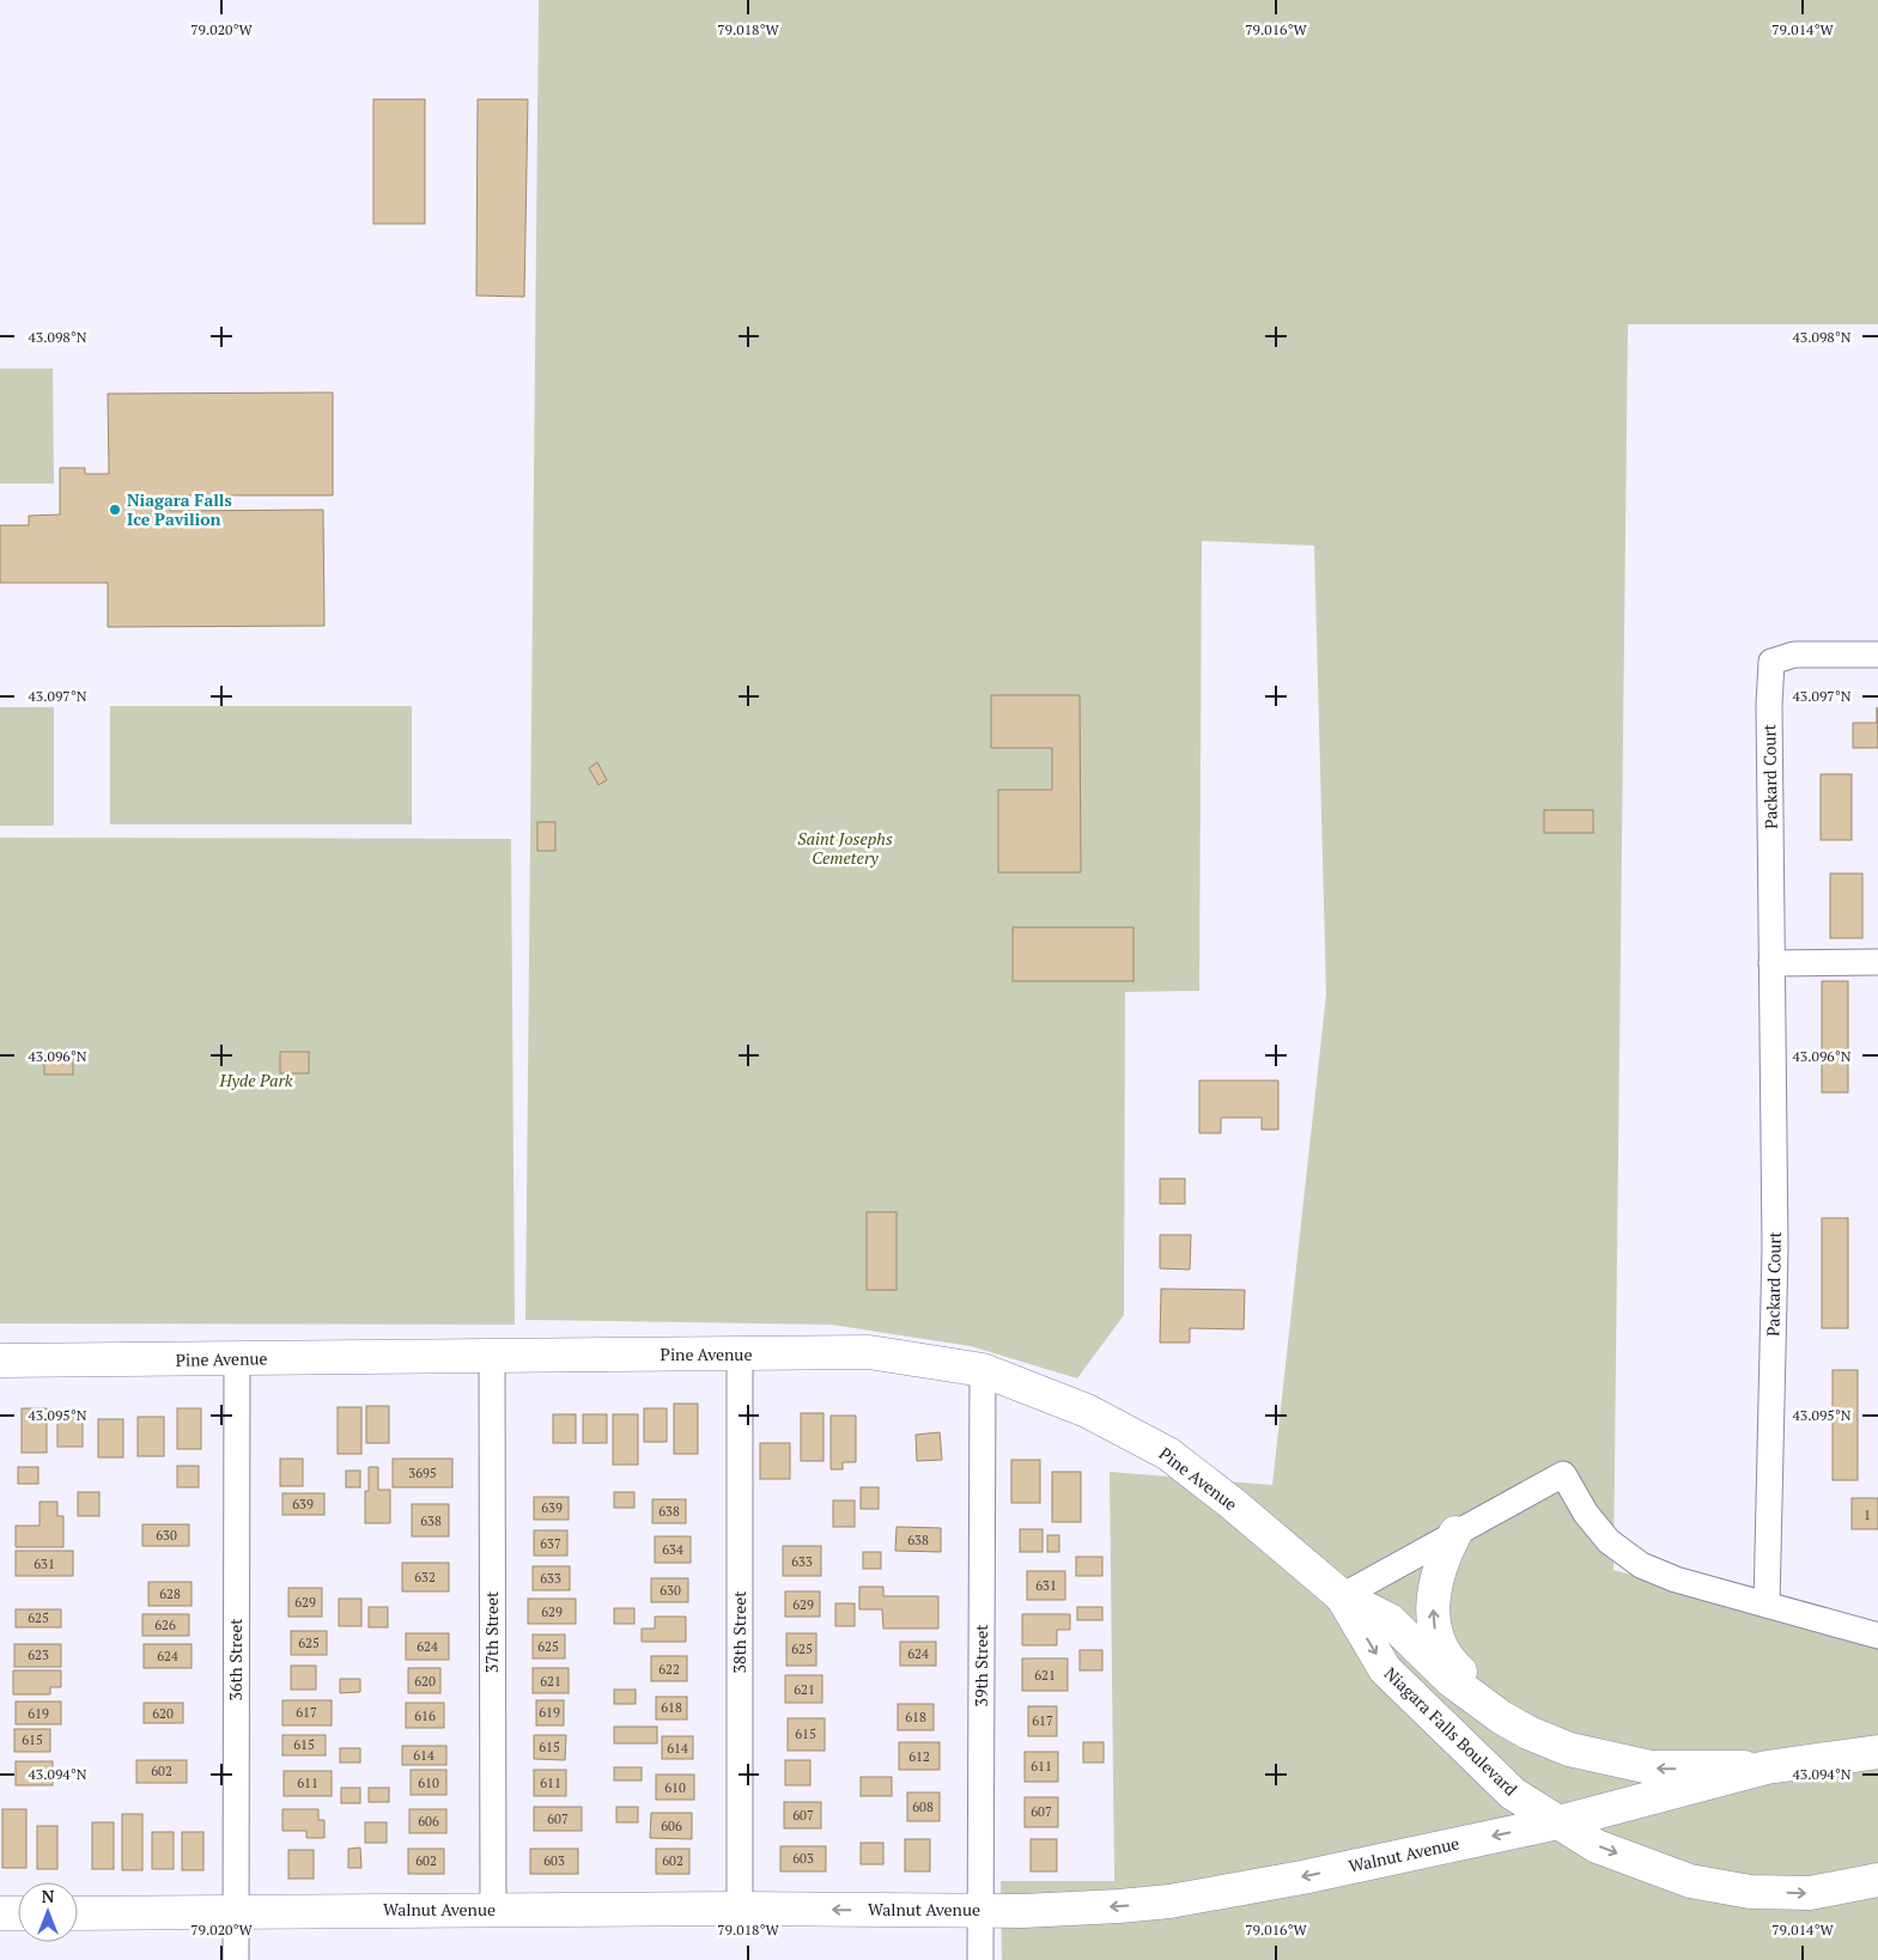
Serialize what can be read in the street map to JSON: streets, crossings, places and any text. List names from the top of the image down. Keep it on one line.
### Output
{"streets":{"main road":["Pine Avenue","Niagara Falls Boulevard","Walnut Avenue"],"street":["Packard Court","37th Street","38th Street","36th Street","39th Street"]},"crossings":[["Pine Avenue","37th Street"],["Pine Avenue","38th Street"],["Pine Avenue","36th Street"],["Pine Avenue","39th Street"],["Pine Avenue","Niagara Falls Boulevard"],["37th Street","Walnut Avenue"],["38th Street","Walnut Avenue"],["36th Street","Walnut Avenue"],["39th Street","Walnut Avenue"],["Niagara Falls Boulevard","Walnut Avenue"]],"one_way":["Walnut Avenue"],"parks":["Saint Josephs Cemetery","Hyde Park"],"places":["Niagara Falls Ice Pavilion"],"house_numbers":["3695","639","639","638","1","638","630","638","637","634","633","631","632","633","631","630","628","629","629","629","625","626","625","624","625","625","624","623","624","622","621","620","621","621","618","617","619","619","620","616","618","617","615","615","615","615","614","614","612","611","602","611","610","611","610","608","607","607","607","606","606","603","602","603","602"],"north":"top","coordinates":["79.020°W","79.018°W","79.016°W","79.014°W","43.098°N","43.097°N","43.096°N","43.095°N","43.094°N"]}
